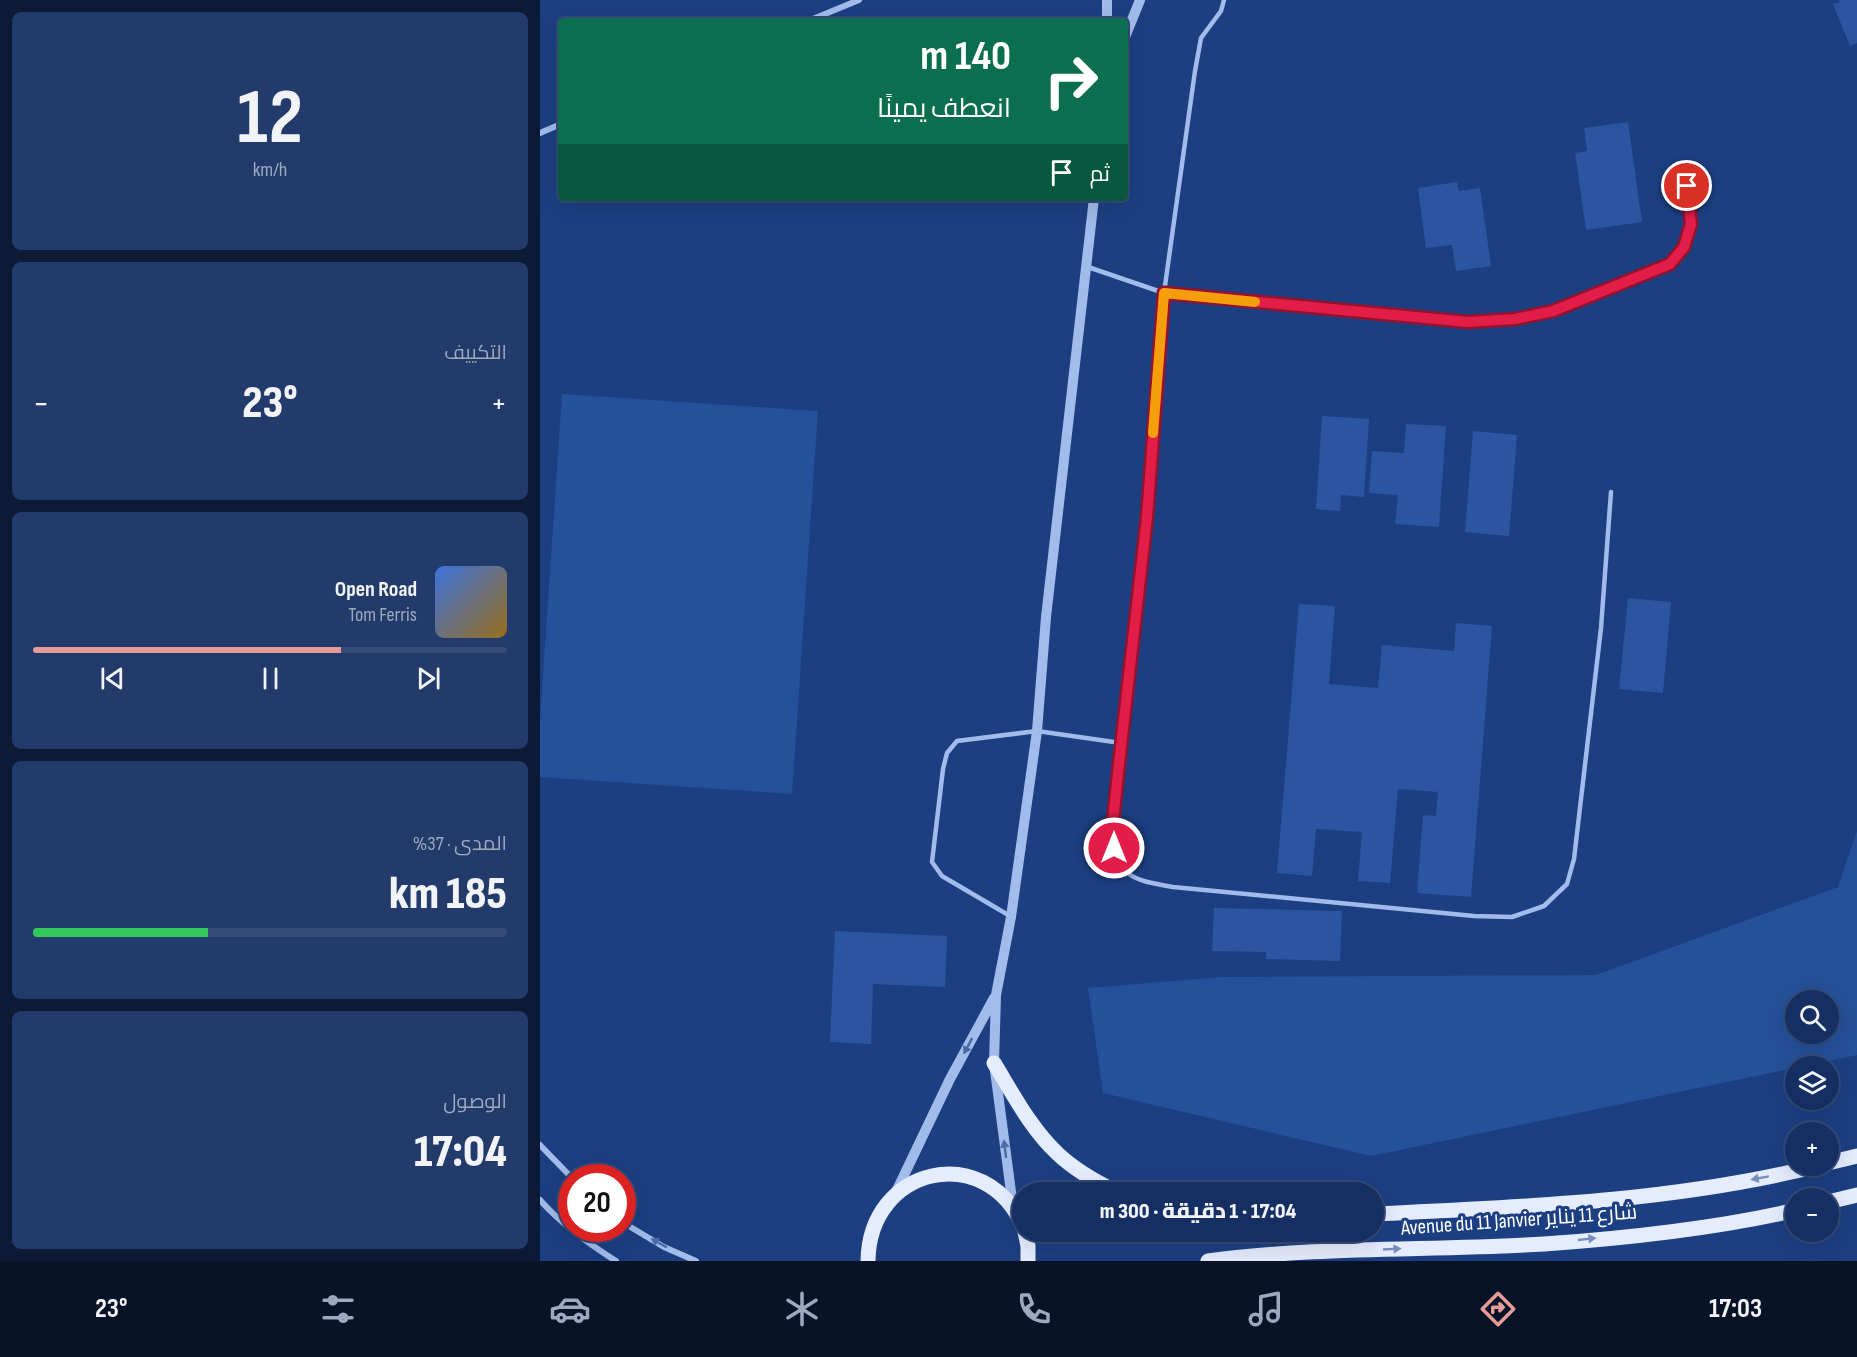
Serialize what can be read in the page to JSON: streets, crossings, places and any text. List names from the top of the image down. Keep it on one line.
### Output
{"streets":{"main road":["Avenue du 11 Janvier شارع 11 يناير"]},"page":{"tile":[["12","km/h"],"التكييف",["المدى · 37%","185 km"],["الوصول","17:04"]],"turn":["140 m","انعطف يمينًا"],"then":"ثم","heat":["−","23°","+"],"song":["Open Road","Tom Ferris"],"map_buttons":["+","−"],"limit":"20","trip":"17:04 · 1 دقيقة · 300 m","tabs":["17:03","23°"]}}
